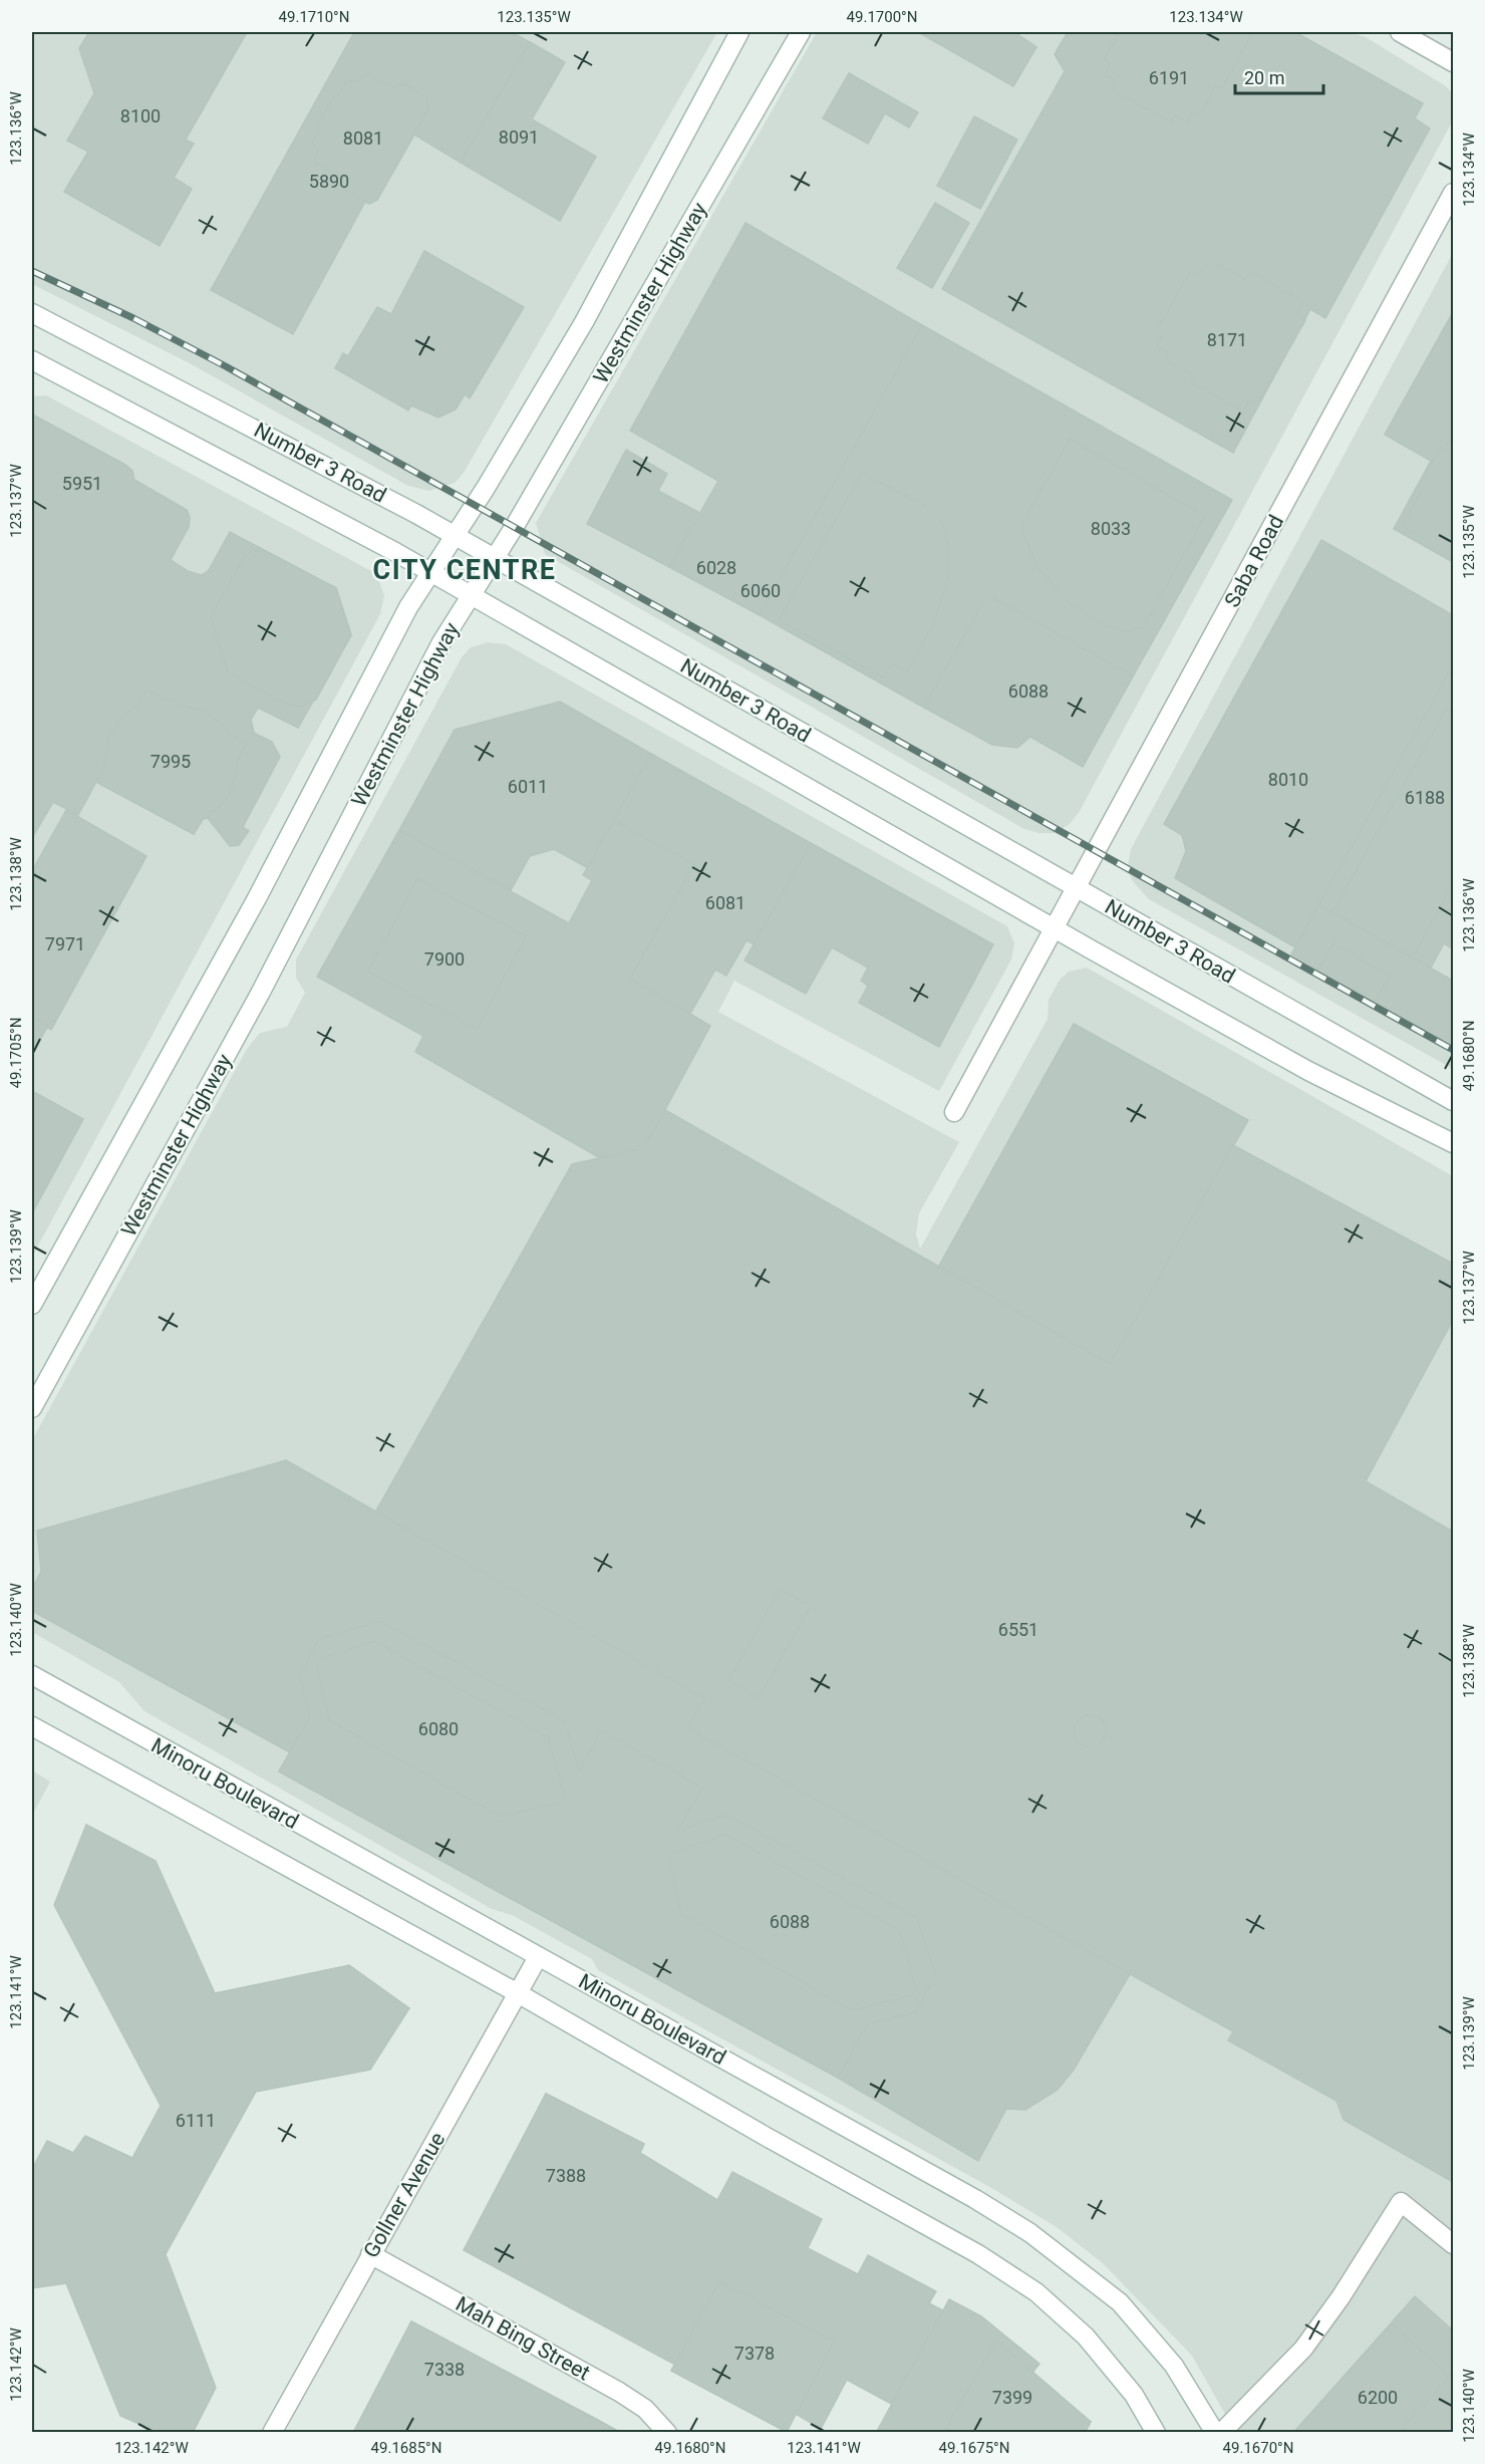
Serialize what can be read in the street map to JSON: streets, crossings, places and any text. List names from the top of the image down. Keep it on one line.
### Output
{"streets":{"main road":["Westminster Highway","Number 3 Road","Saba Road","Minoru Boulevard","Gollner Avenue","Mah Bing Street"]},"crossings":[["Westminster Highway","Number 3 Road"],["Number 3 Road","Saba Road"],["Minoru Boulevard","Gollner Avenue"],["Gollner Avenue","Mah Bing Street"]],"districts":["CITY CENTRE"],"house_numbers":["6191","8100","8091","8081","5890","8171","5951","8033","6028","6060","6088","7995","8010","6011","6188","6081","7971","7900","6551","6080","6088","6111","7388","7378","7338","7399","6200"],"scale_bar":"20 m","coordinates":["49.1710°N","123.135°W","49.1700°N","123.134°W","123.136°W","123.137°W","123.138°W","49.1705°N","49.1680°N","123.139°W","123.140°W","123.141°W","123.142°W","49.1685°N","49.1675°N","49.1670°N"]}
